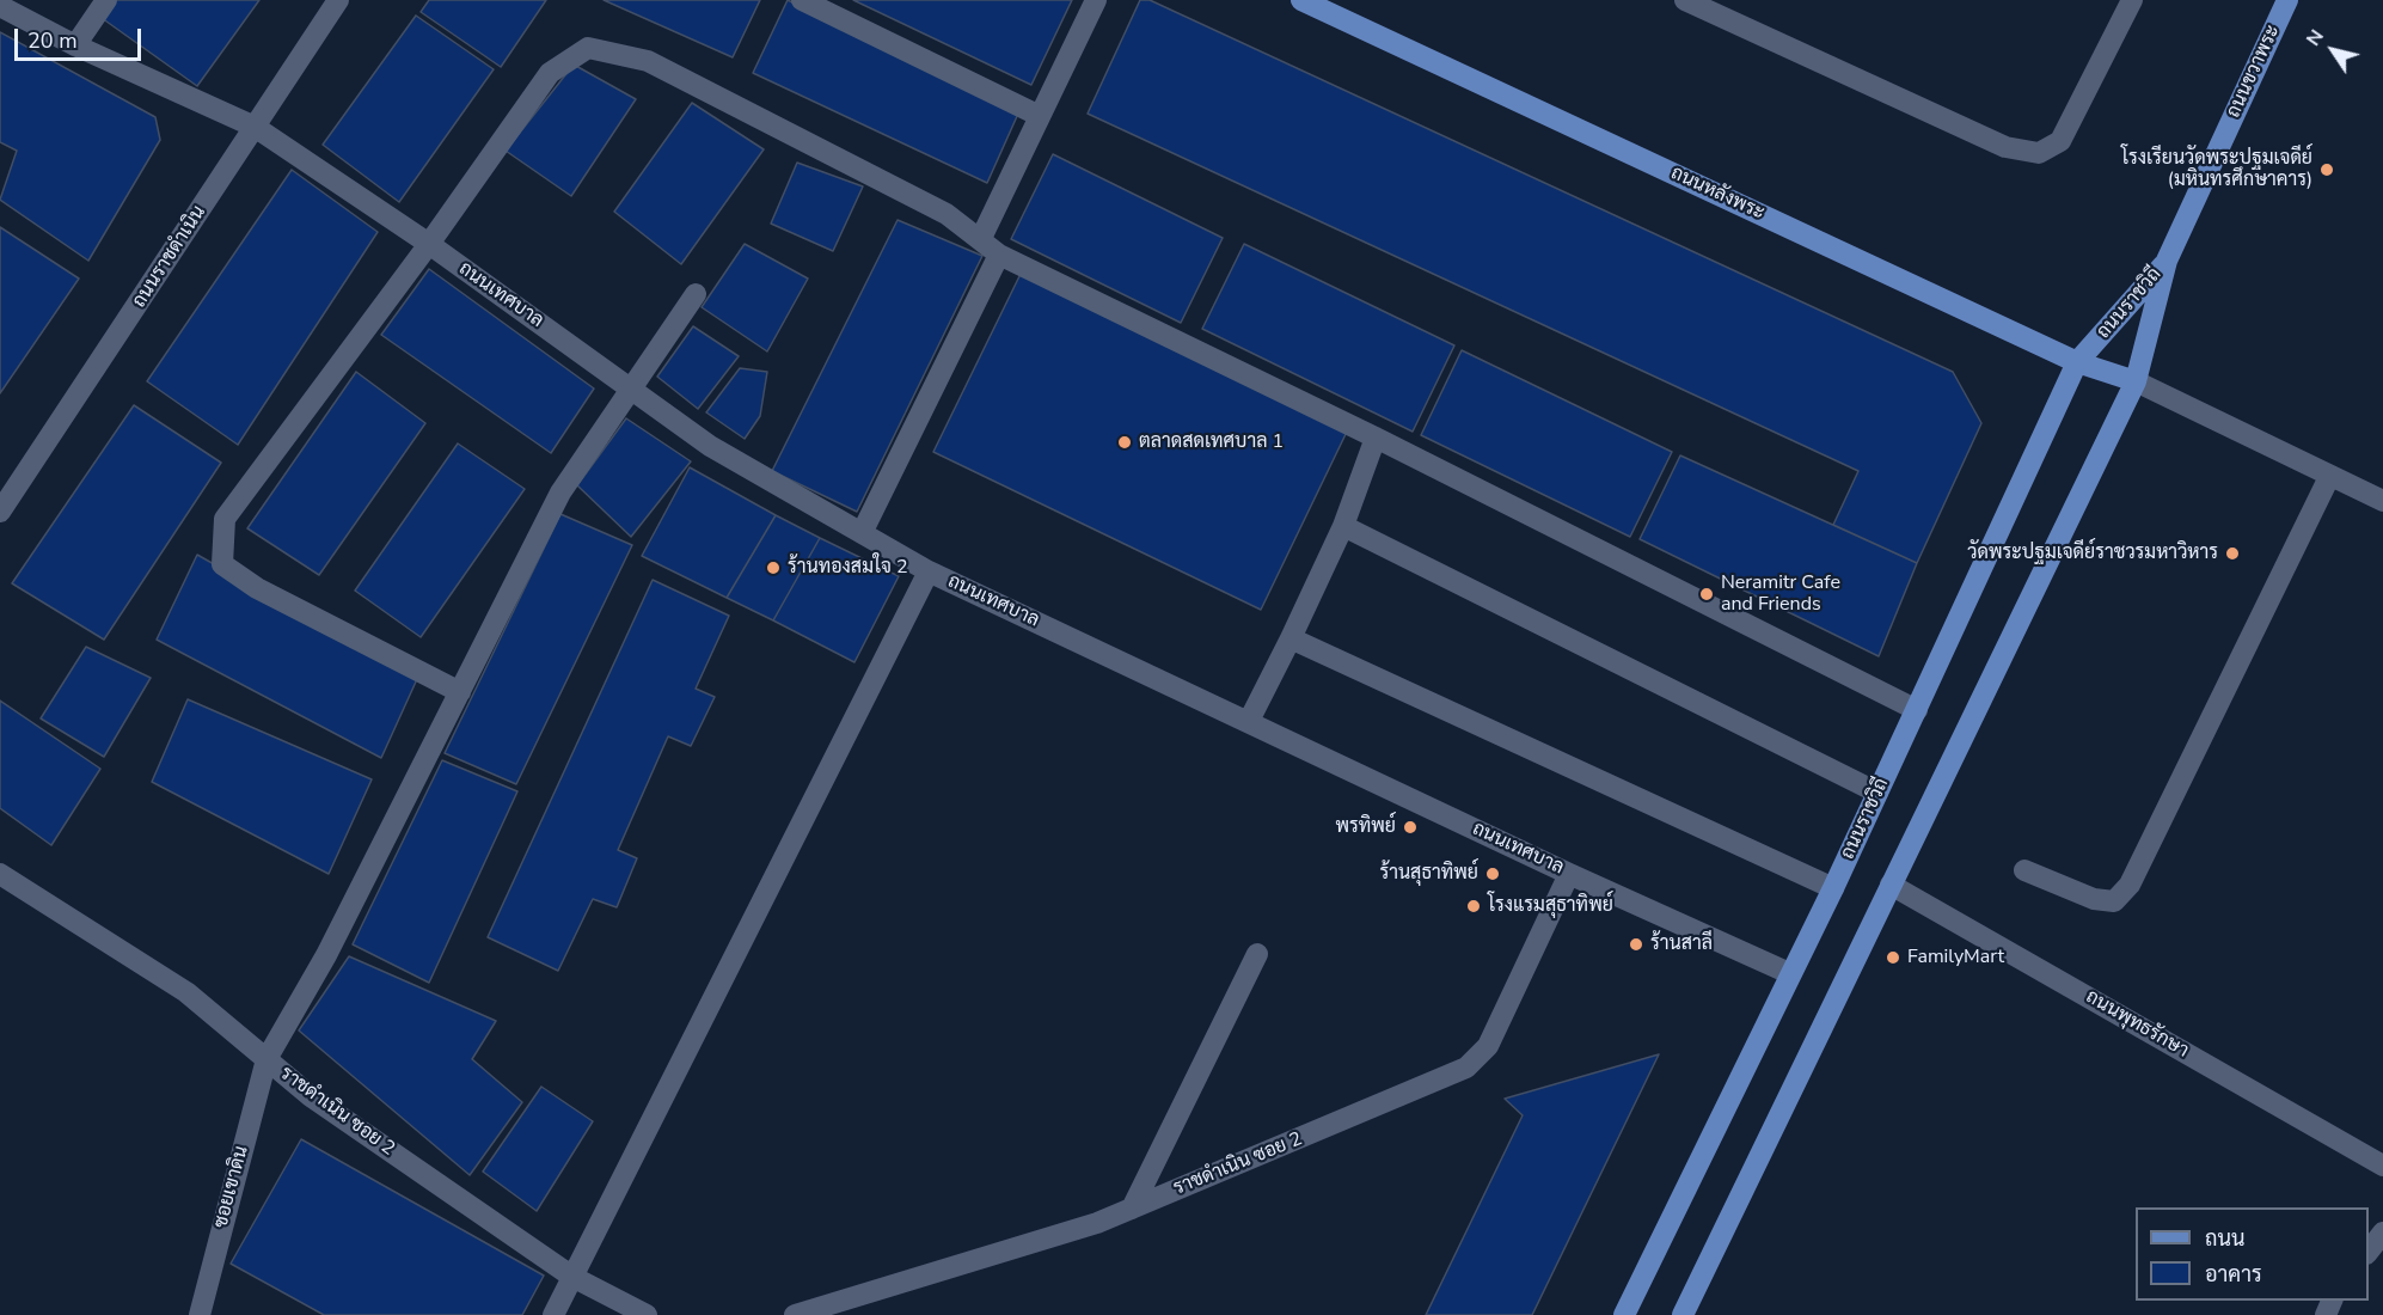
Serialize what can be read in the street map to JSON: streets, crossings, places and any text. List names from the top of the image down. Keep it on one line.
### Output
{"streets":{"main road":["ถนนขวาพระ","ถนนหลังพระ","ถนนราชวิถี"],"street":["ถนนราชดำเนิน","ถนนเทศบาล","ถนนพุทธรักษา","ราชดำเนิน ซอย 2","ซอยเขาดิน"]},"crossings":[["ถนนขวาพระ","ถนนราชวิถี"],["ถนนหลังพระ","ถนนราชวิถี"],["ถนนราชดำเนิน","ถนนเทศบาล"],["ถนนเทศบาล","ถนนราชวิถี"],["ถนนเทศบาล","ราชดำเนิน ซอย 2"],["ถนนเทศบาล","ซอยเขาดิน"],["ถนนราชวิถี","ถนนพุทธรักษา"],["ราชดำเนิน ซอย 2","ซอยเขาดิน"]],"places":["โรงเรียนวัดพระปฐมเจดีย์ (มหินทรศึกษาคาร)","ตลาดสดเทศบาล 1","วัดพระปฐมเจดีย์ราชวรมหาวิหาร","ร้านทองสมใจ 2","Neramitr Cafe and Friends","พรทิพย์","ร้านสุธาทิพย์","โรงแรมสุธาทิพย์","ร้านสาลี","FamilyMart"],"legend":["ถนน","อาคาร"],"scale_bar":"20 m","north":"top left"}
